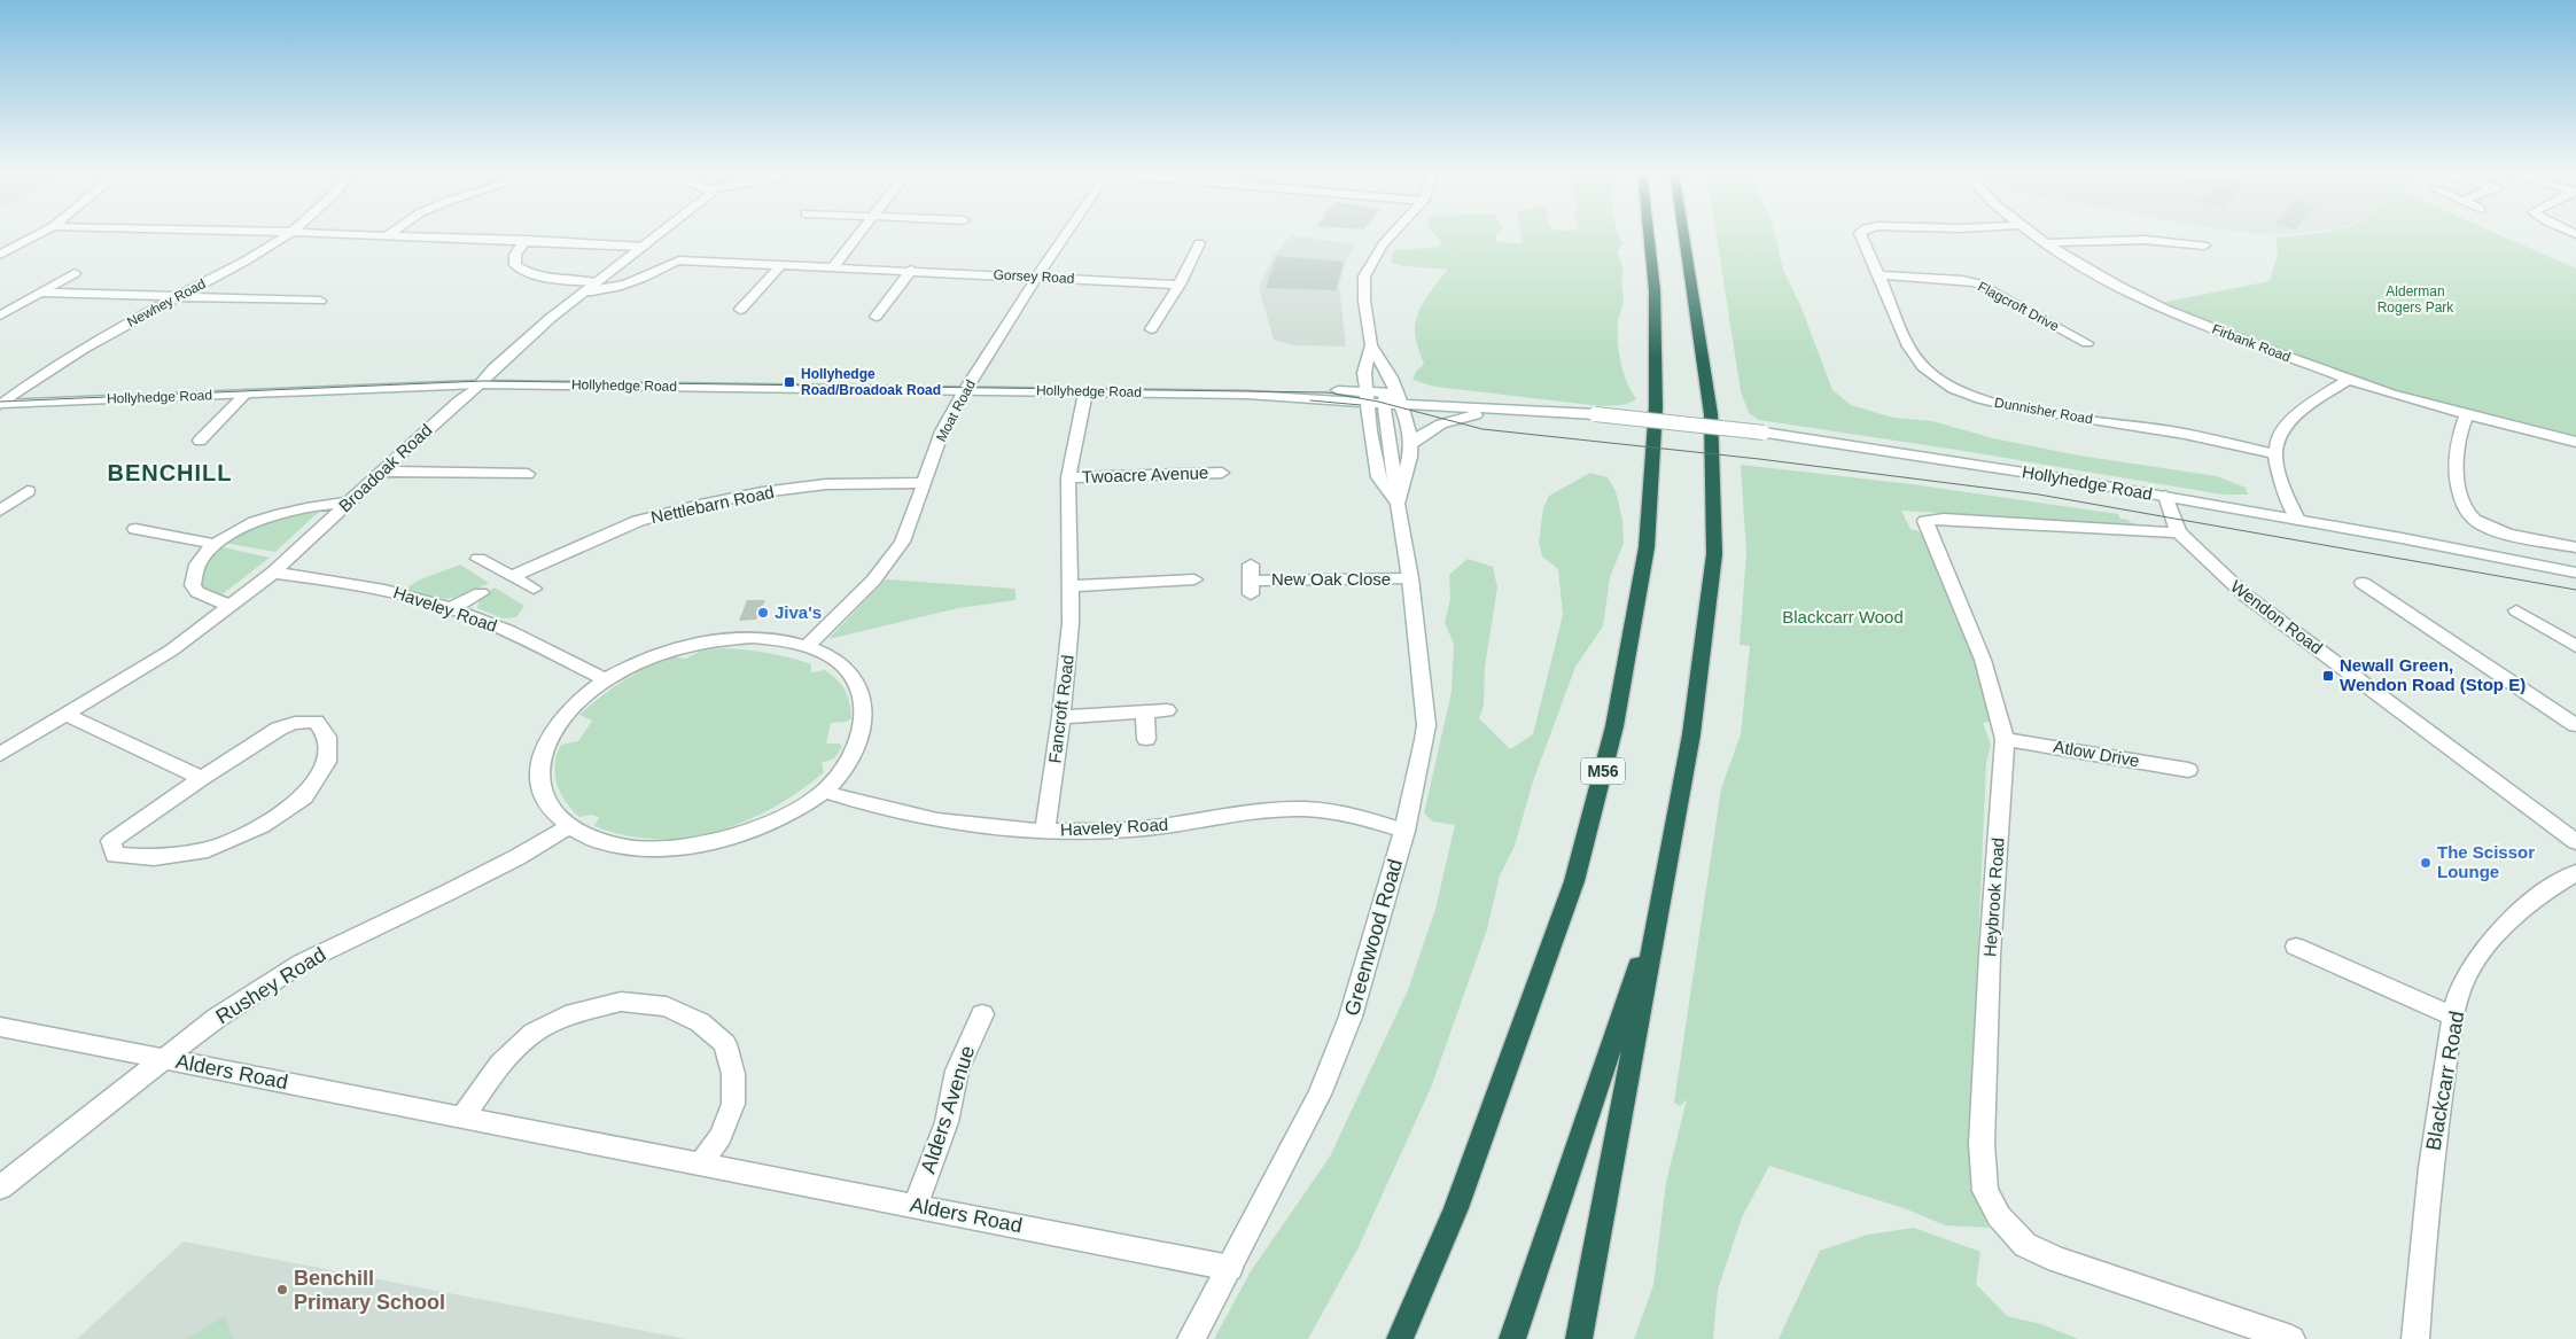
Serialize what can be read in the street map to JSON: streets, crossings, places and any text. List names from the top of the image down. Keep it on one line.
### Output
{"streets":{"highway":["M56"],"street":["Gorsey Road","Newhey Road","Flagcroft Drive","Firbank Road","Hollyhedge Road","Moat Road","Dunnisher Road","Broadoak Road","Twoacre Avenue","Nettlebarn Road","New Oak Close","Haveley Road","Wendon Road","Fancroft Road","Atlow Drive","Heybrook Road","Greenwood Road","Rushey Road","Alders Road","Blackcarr Road","Alders Avenue"]},"crossings":[["Gorsey Road","Moat Road"],["Gorsey Road","Broadoak Road"],["Newhey Road","Hollyhedge Road"],["Flagcroft Drive","Dunnisher Road"],["Hollyhedge Road","Moat Road"],["Hollyhedge Road","Broadoak Road"],["Hollyhedge Road","Wendon Road"],["Hollyhedge Road","Fancroft Road"],["Hollyhedge Road","Greenwood Road"],["Moat Road","Nettlebarn Road"],["Broadoak Road","Haveley Road"],["Twoacre Avenue","Fancroft Road"],["New Oak Close","Greenwood Road"],["Haveley Road","Fancroft Road"],["Haveley Road","Greenwood Road"],["Wendon Road","Heybrook Road"],["Atlow Drive","Heybrook Road"],["Greenwood Road","Alders Road"],["Rushey Road","Alders Road"],["Alders Road","Alders Avenue"]],"districts":["BENCHILL"],"parks":["Alderman Rogers Park","Blackcarr Wood"],"places":{"transit":["Hollyhedge Road/Broadoak Road","Newall Green, Wendon Road (Stop E)"],"other":["Jiva's","The Scissor Lounge","Benchill Primary School"]}}
